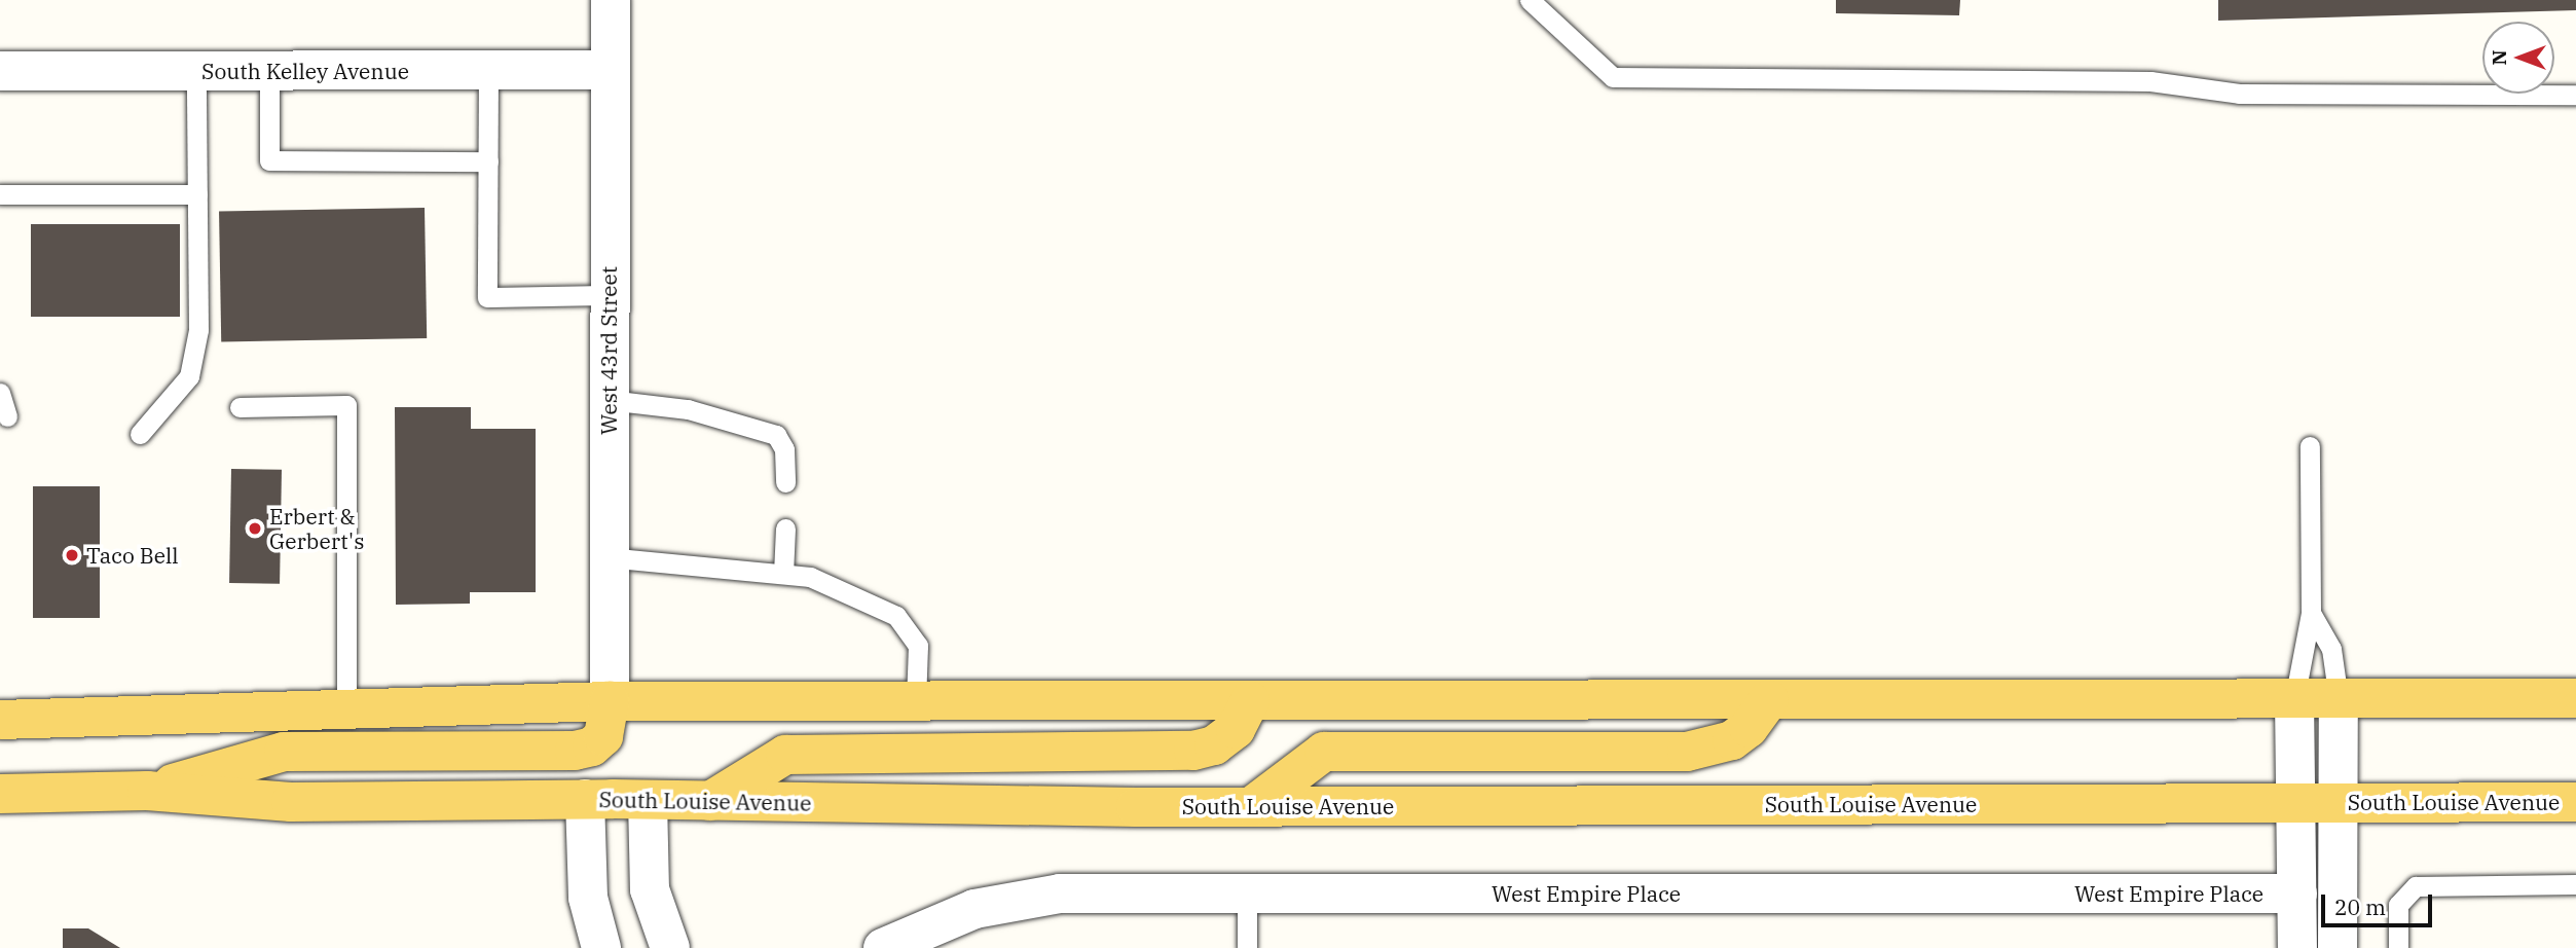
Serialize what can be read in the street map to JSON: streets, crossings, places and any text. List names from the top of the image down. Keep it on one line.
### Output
{"streets":{"main road":["South Louise Avenue"],"street":["South Kelley Avenue","West 43rd Street","West Empire Place"]},"crossings":[["South Kelley Avenue","West 43rd Street"]],"places":["Erbert & Gerbert's","Taco Bell"],"scale_bar":"20 m","north":"left"}
